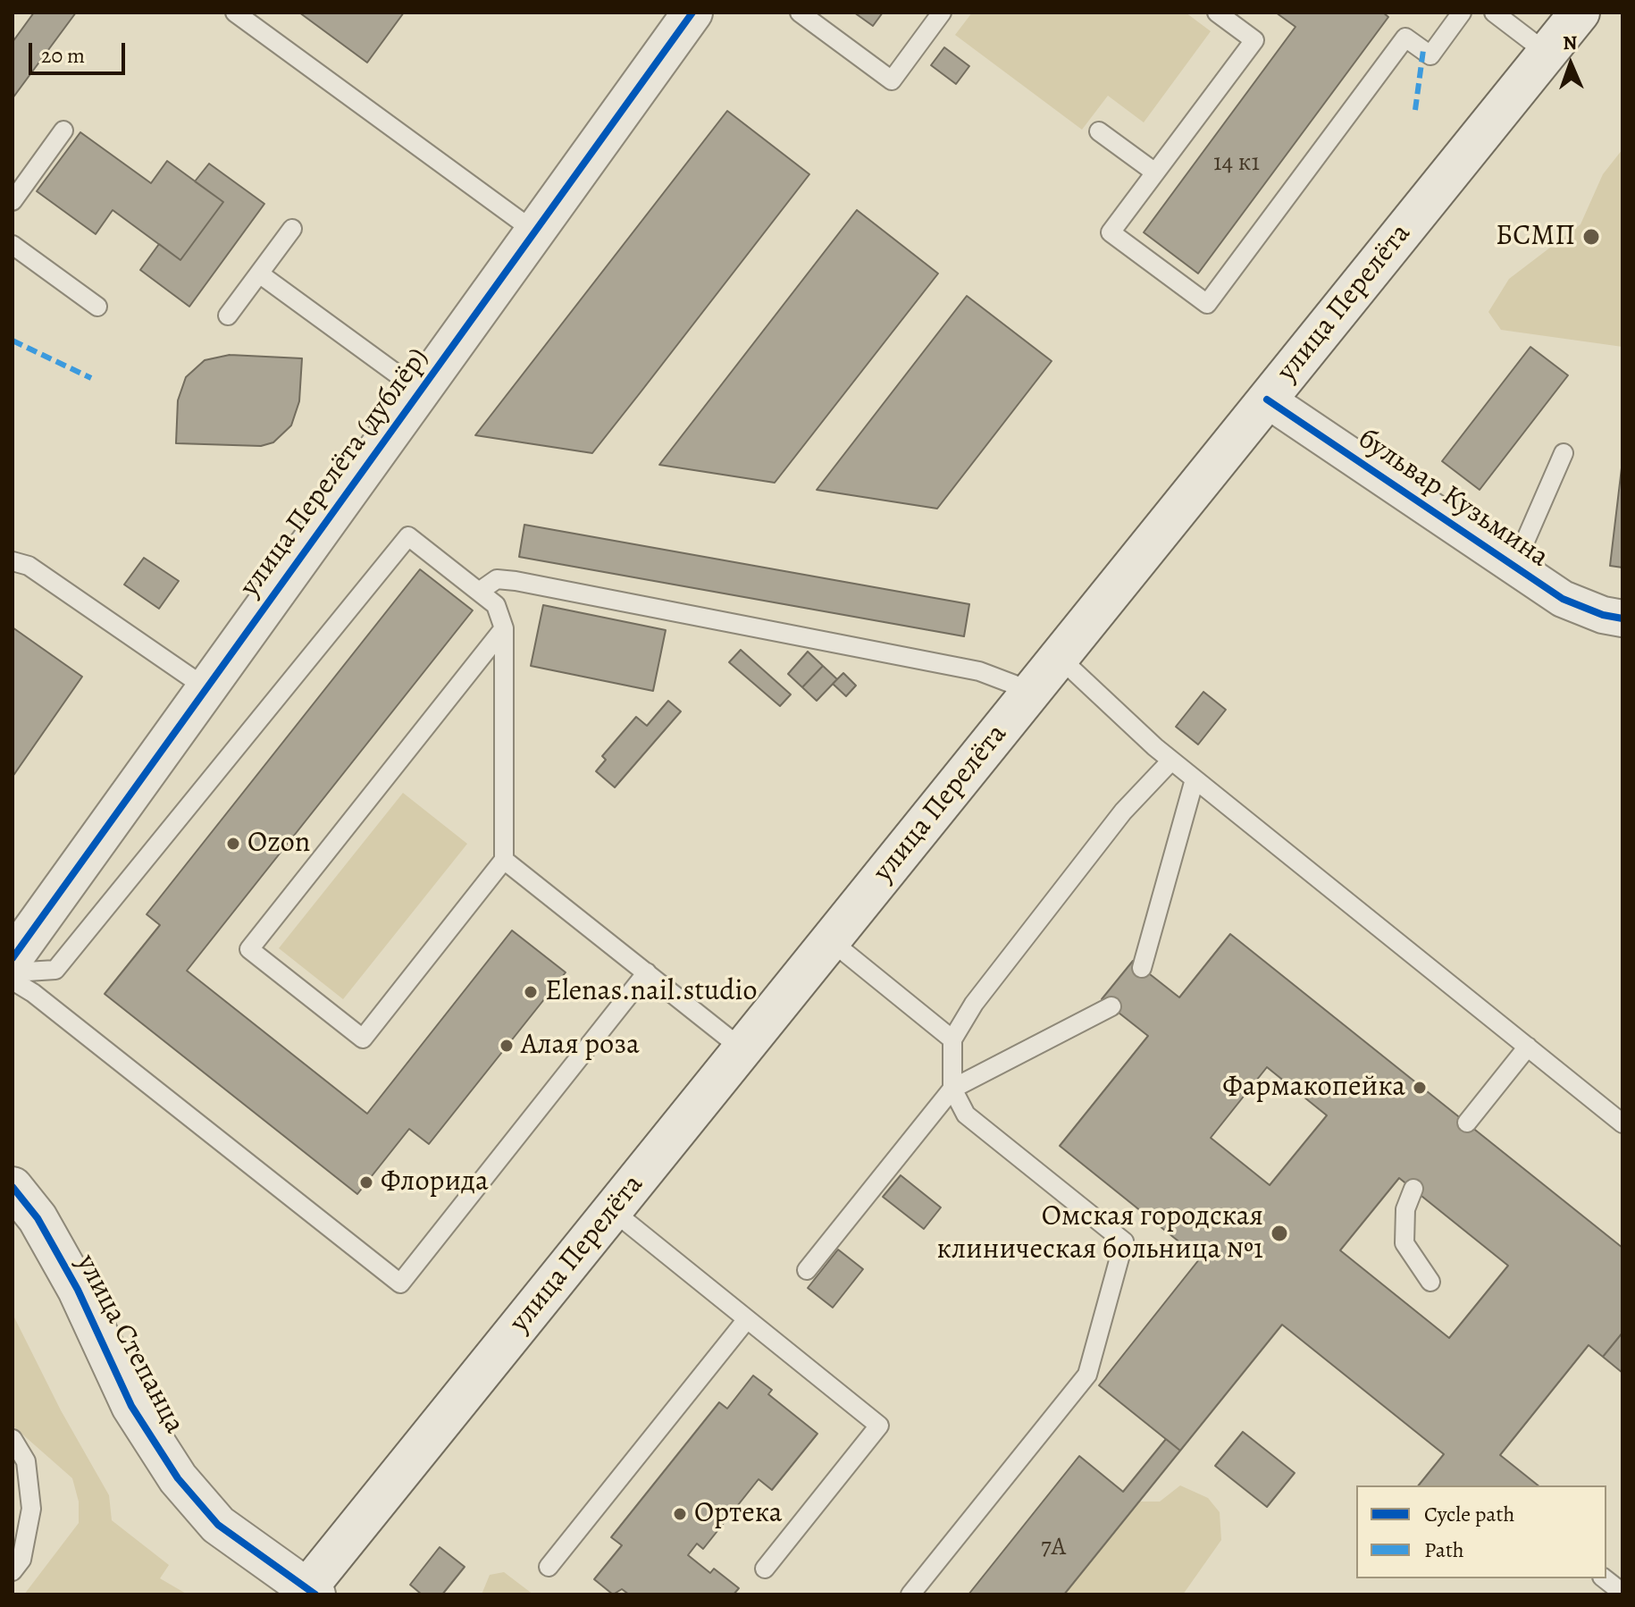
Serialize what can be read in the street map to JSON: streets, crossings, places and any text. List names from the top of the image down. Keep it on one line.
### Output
{"streets":{"main road":["улица Перелёта","улица Перелёта (дублёр)","улица Степанца"],"street":["бульвар Кузьмина"]},"crossings":[["улица Перелёта","бульвар Кузьмина"],["улица Перелёта","улица Степанца"]],"places":["БСМП","Ozon","Elenas.nail.studio","Алая роза","Фармакопейка","Флорида","Омская городская клиническая больница №1","Ортека"],"house_numbers":["14 к1","7А"],"legend":["Cycle path","Path"],"scale_bar":"20 m","north":"top"}
